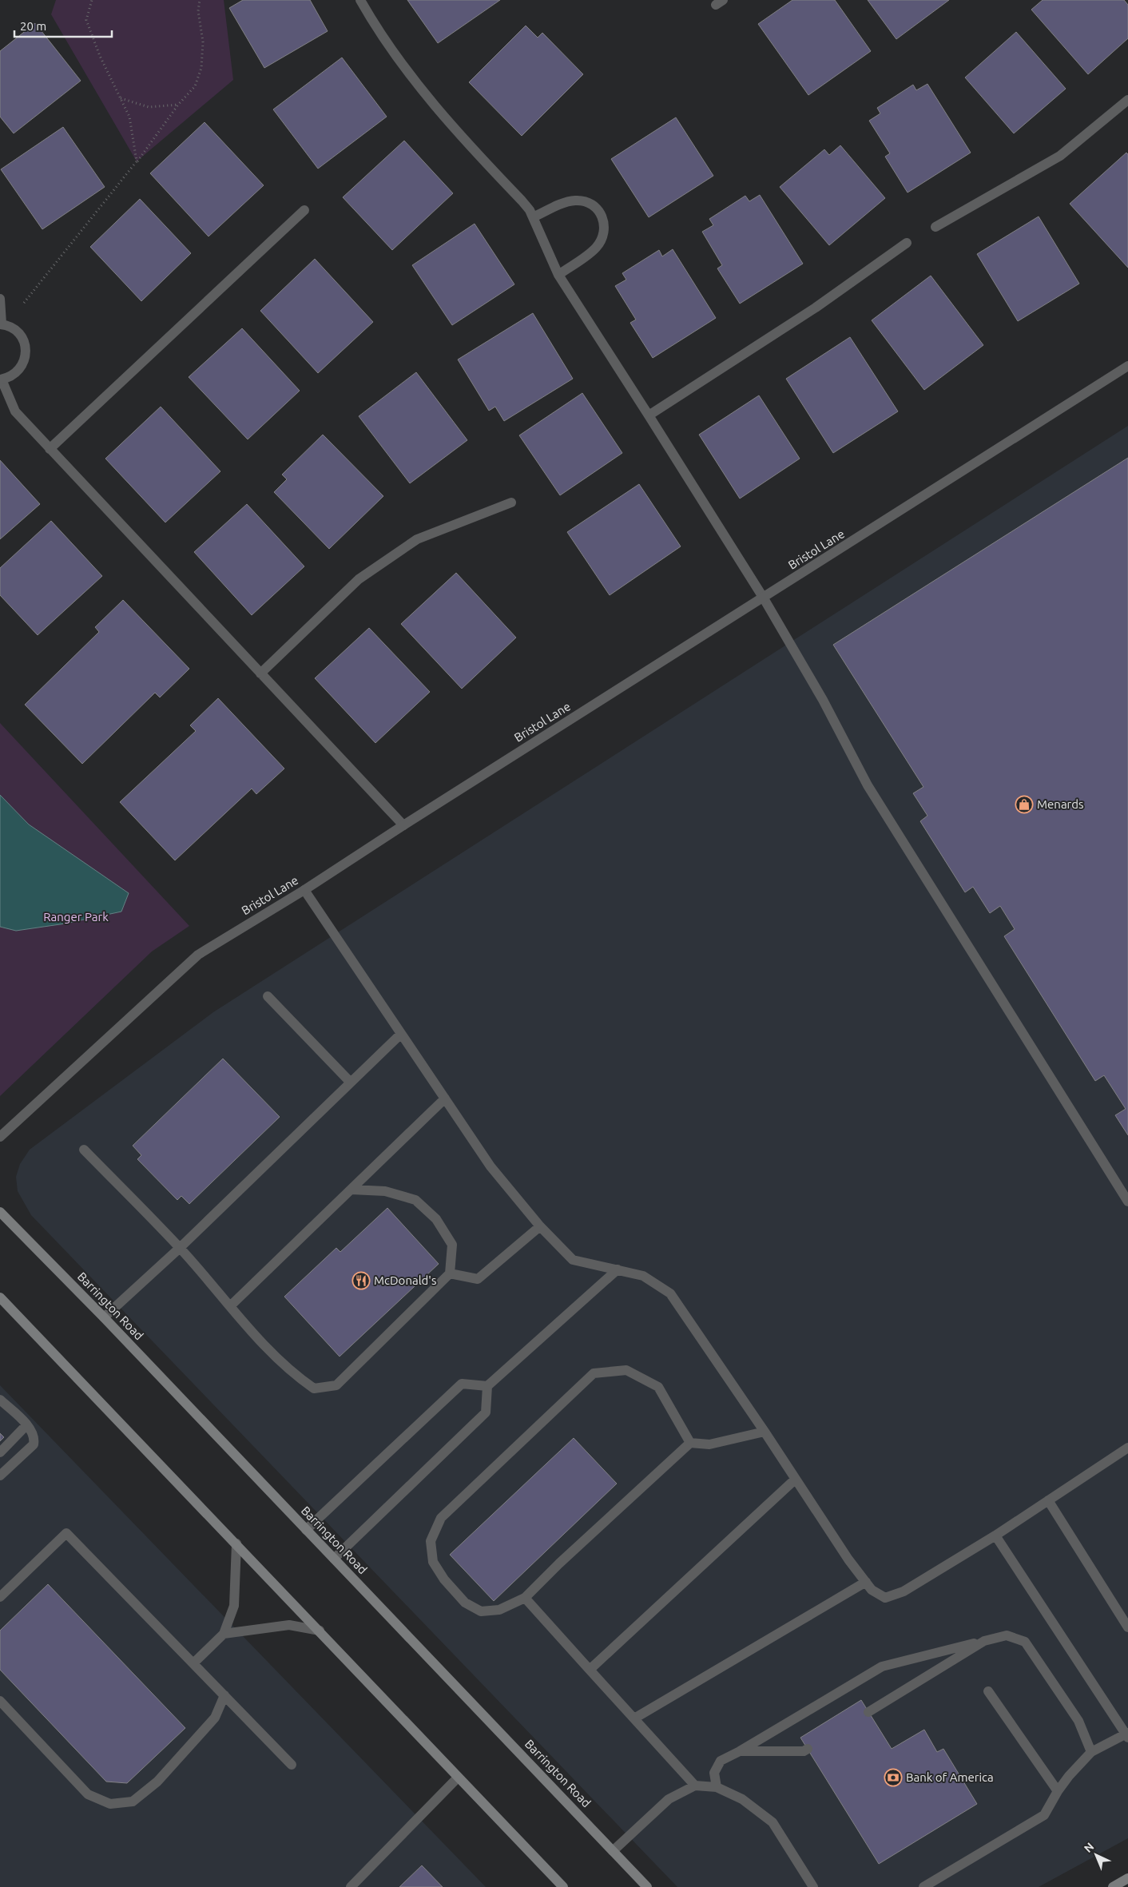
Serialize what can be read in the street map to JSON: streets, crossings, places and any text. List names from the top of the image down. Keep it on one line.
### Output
{"streets":{"main road":["Barrington Road"],"street":["Bristol Lane"]},"parks":["Ranger Park"],"places":{"shop":["Menards"],"restaurant":["McDonald's"],"bank":["Bank of America"]},"scale_bar":"20 m","north":"top left"}
